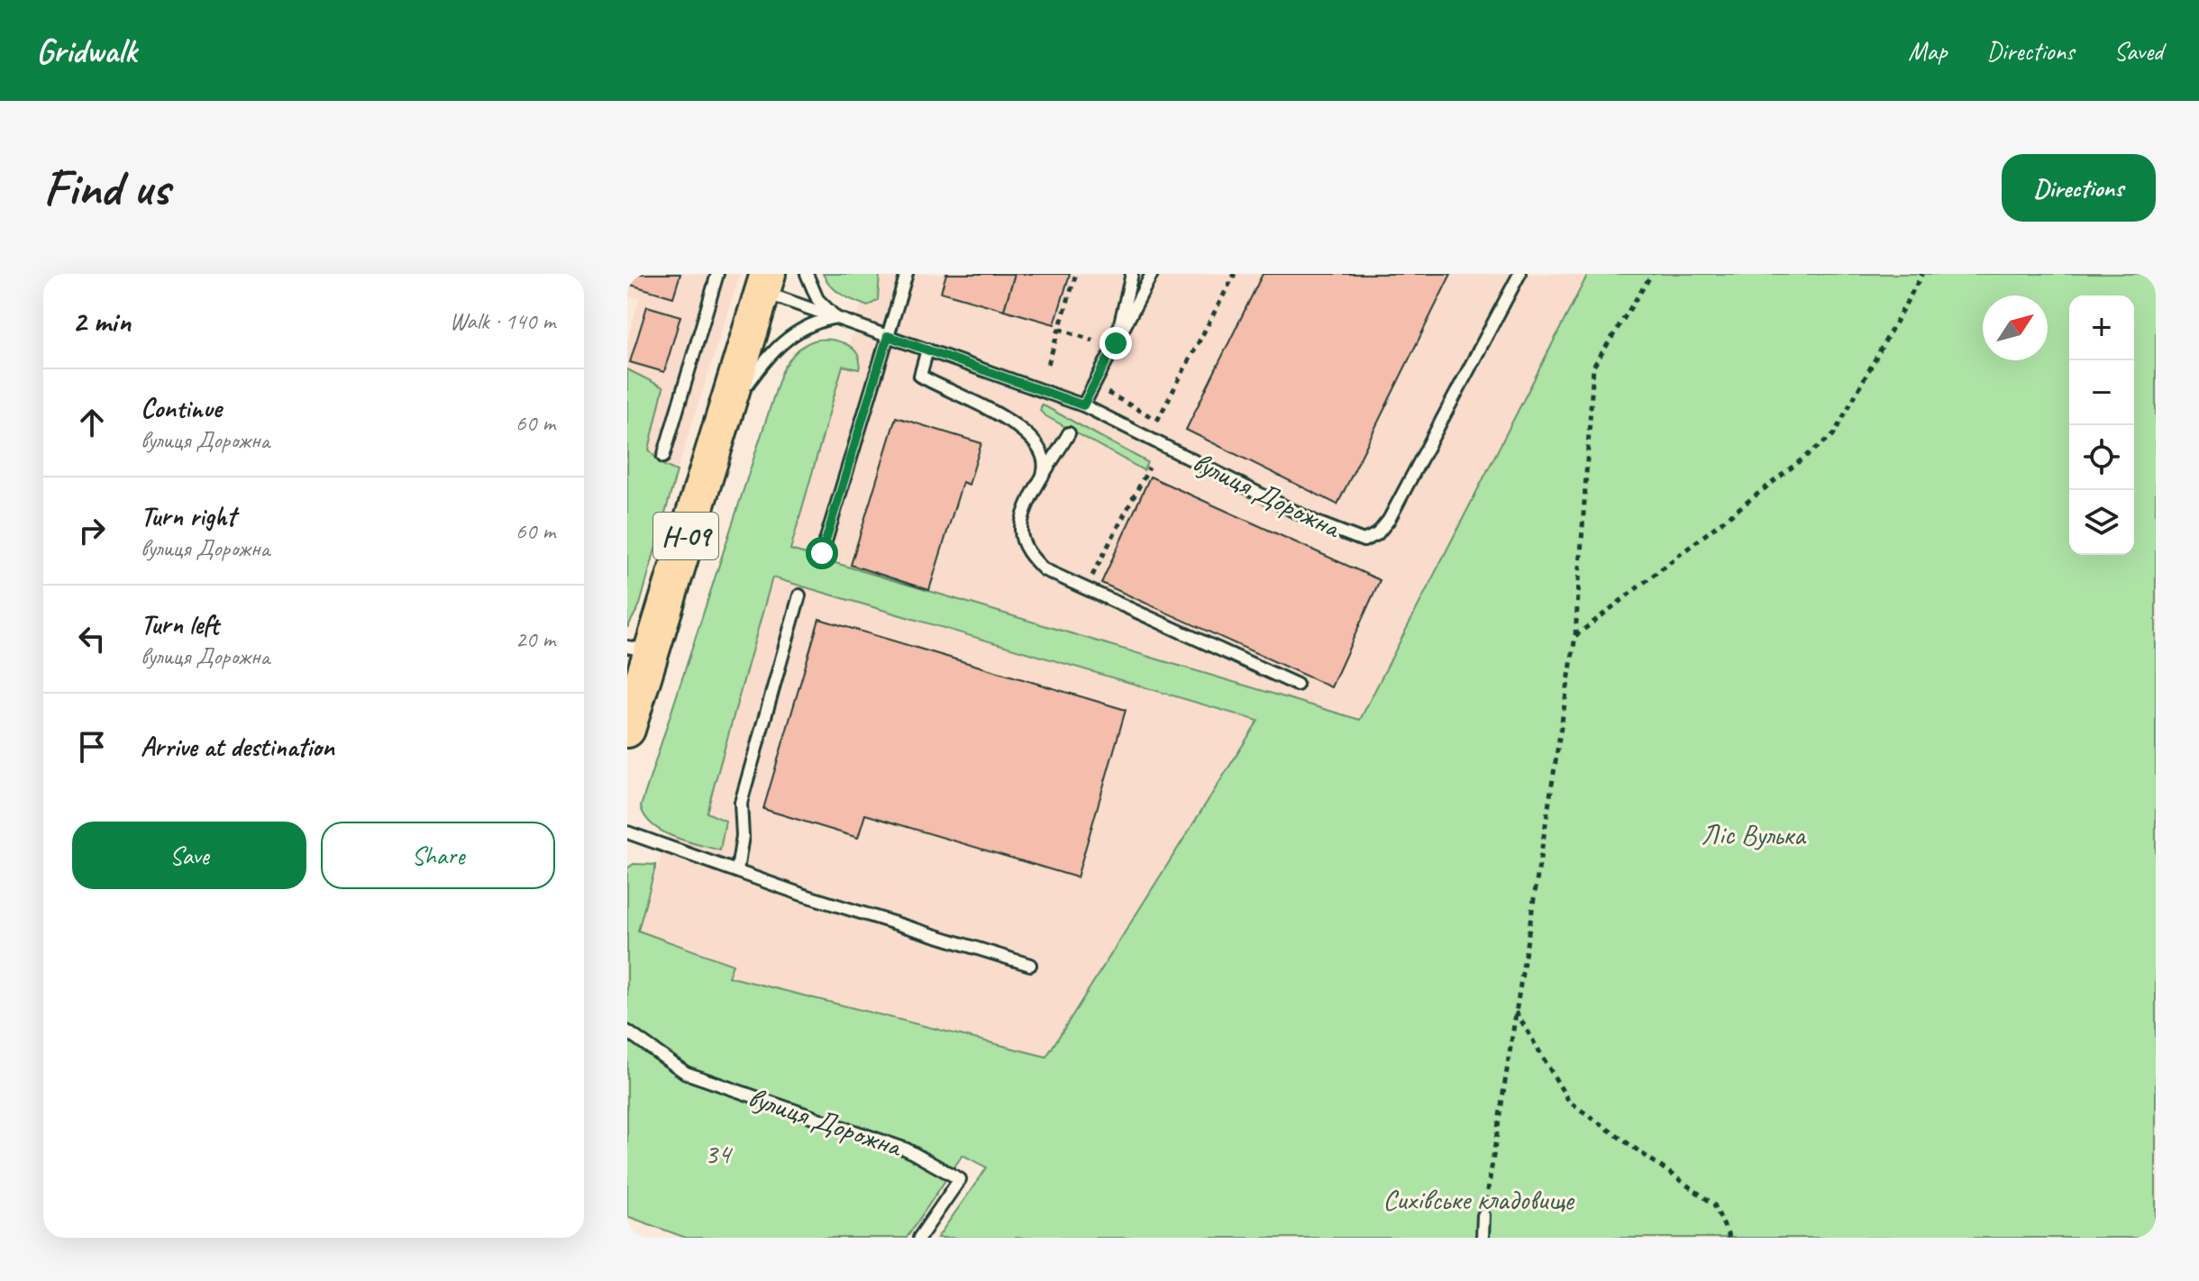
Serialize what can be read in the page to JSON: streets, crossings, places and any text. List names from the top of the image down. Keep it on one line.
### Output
{"streets":{"main road":["вулиця Дорожна","Н-09"]},"parks":["Ліс Вулька","34","Сихівське кладовище"],"north":"top right","page":{"header":"Gridwalk","nav":["Map","Directions","Saved"],"buttons":["Directions",["Save","Share"]],"title":"Find us","heading":["2 min","Walk · 140 m"],"map_buttons":["+","−"],"list":[["Continue","вулиця Дорожна","60 m"],["Turn right","вулиця Дорожна","60 m"],["Turn left","вулиця Дорожна","20 m"],"Arrive at destination"]}}
